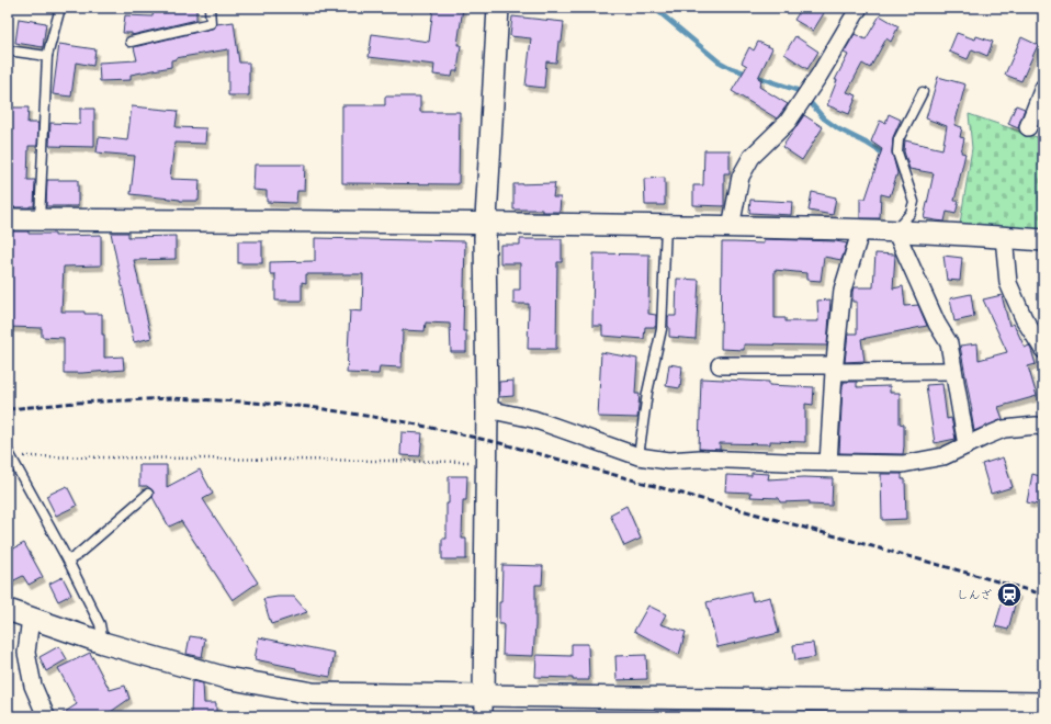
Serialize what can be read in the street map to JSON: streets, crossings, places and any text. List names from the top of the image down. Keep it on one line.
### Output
{"places":{"station":["しんざ"]}}
